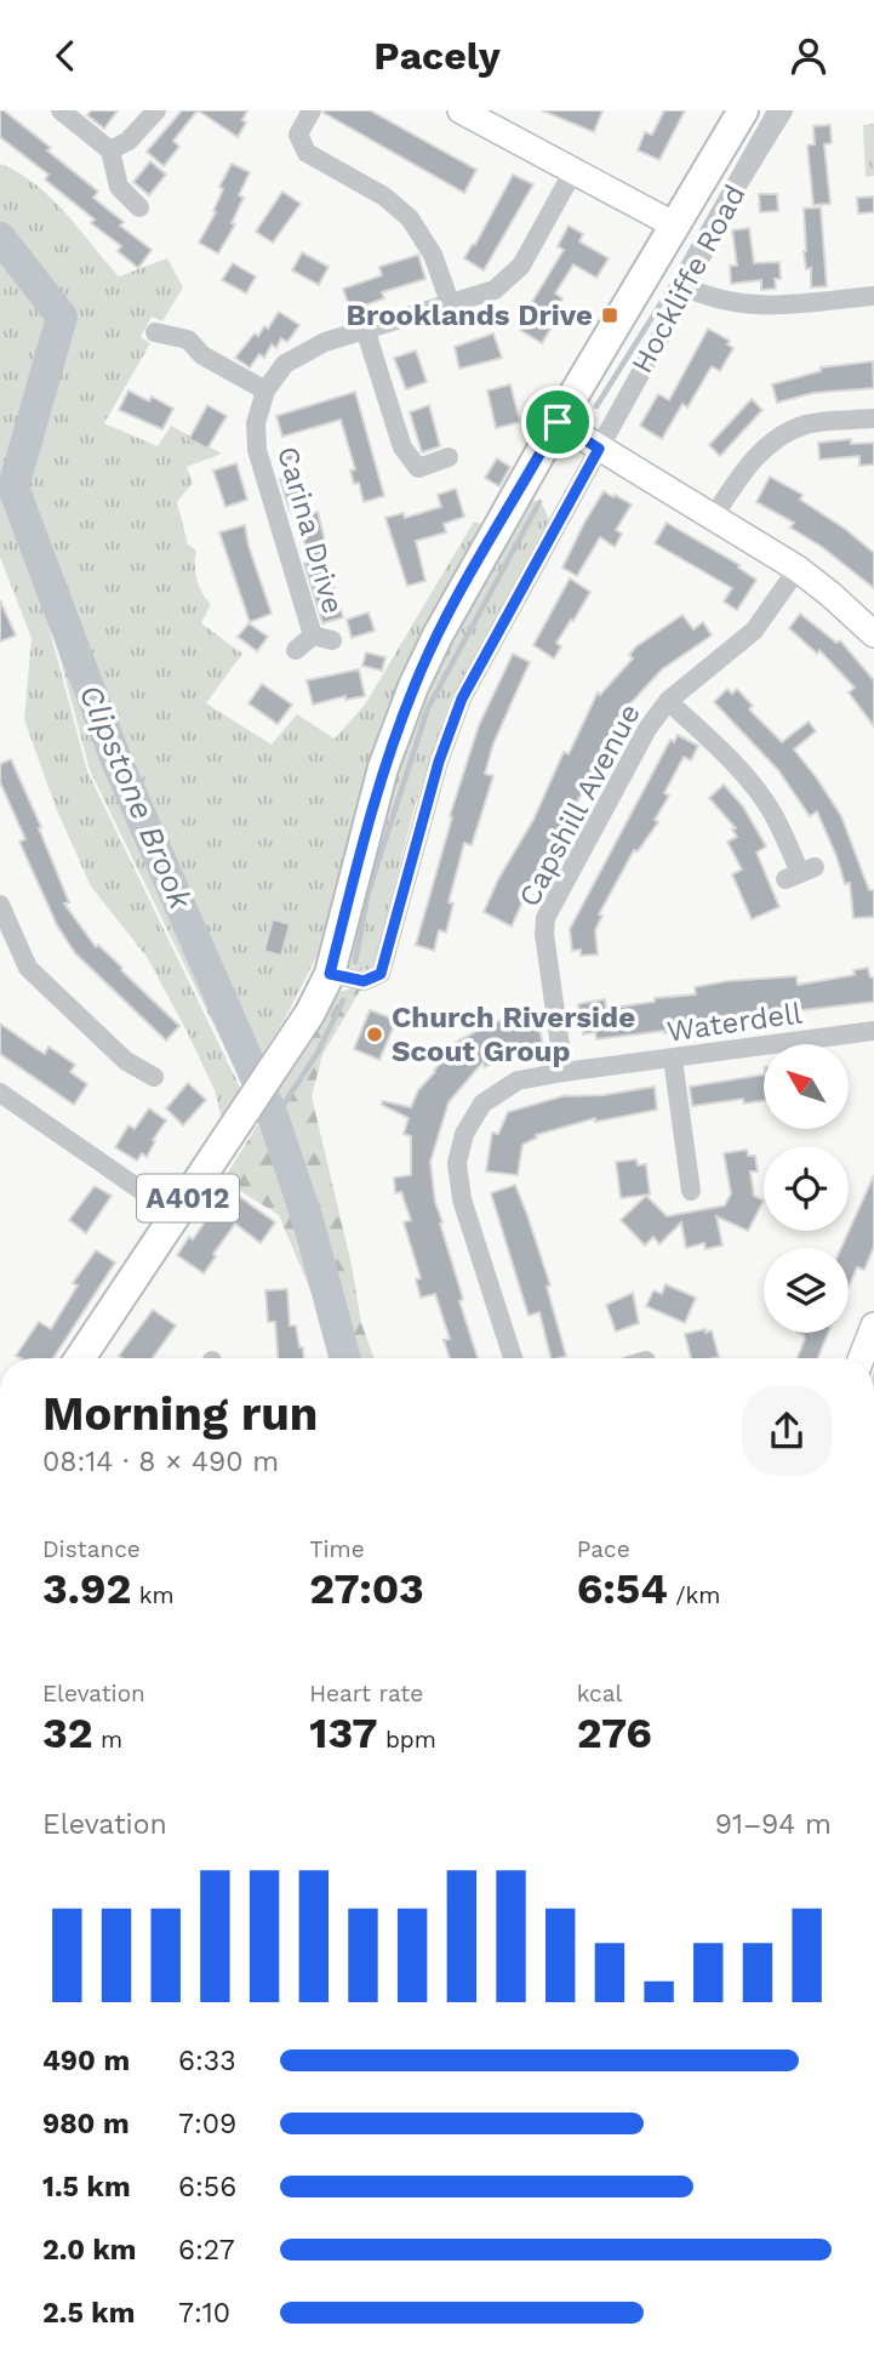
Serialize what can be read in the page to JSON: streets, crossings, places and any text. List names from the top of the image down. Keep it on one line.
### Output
{"streets":{"main road":["Hockliffe Road","A4012"],"street":["Carina Drive","Capshill Avenue","Waterdell"]},"crossings":[["Capshill Avenue","Waterdell"]],"water":["Clipstone Brook"],"places":{"transit":["Brooklands Drive"],"other":["Church Riverside Scout Group"]},"north":"top left","page":{"header":"Pacely","heading":["Morning run","08:14 · 8 × 490 m"],"stats":[["Distance","3.92 km"],["Time","27:03"],["Pace","6:54 /km"],["Elevation","32 m"],["Heart rate","137 bpm"],["kcal","276"]],"chart":["Elevation","91–94 m"],"list":[{"name":"490 m","note":"6:33"},{"name":"980 m","note":"7:09"},{"name":"1.5 km","note":"6:56"},{"name":"2.0 km","note":"6:27"},{"name":"2.5 km","note":"7:10"}]}}
